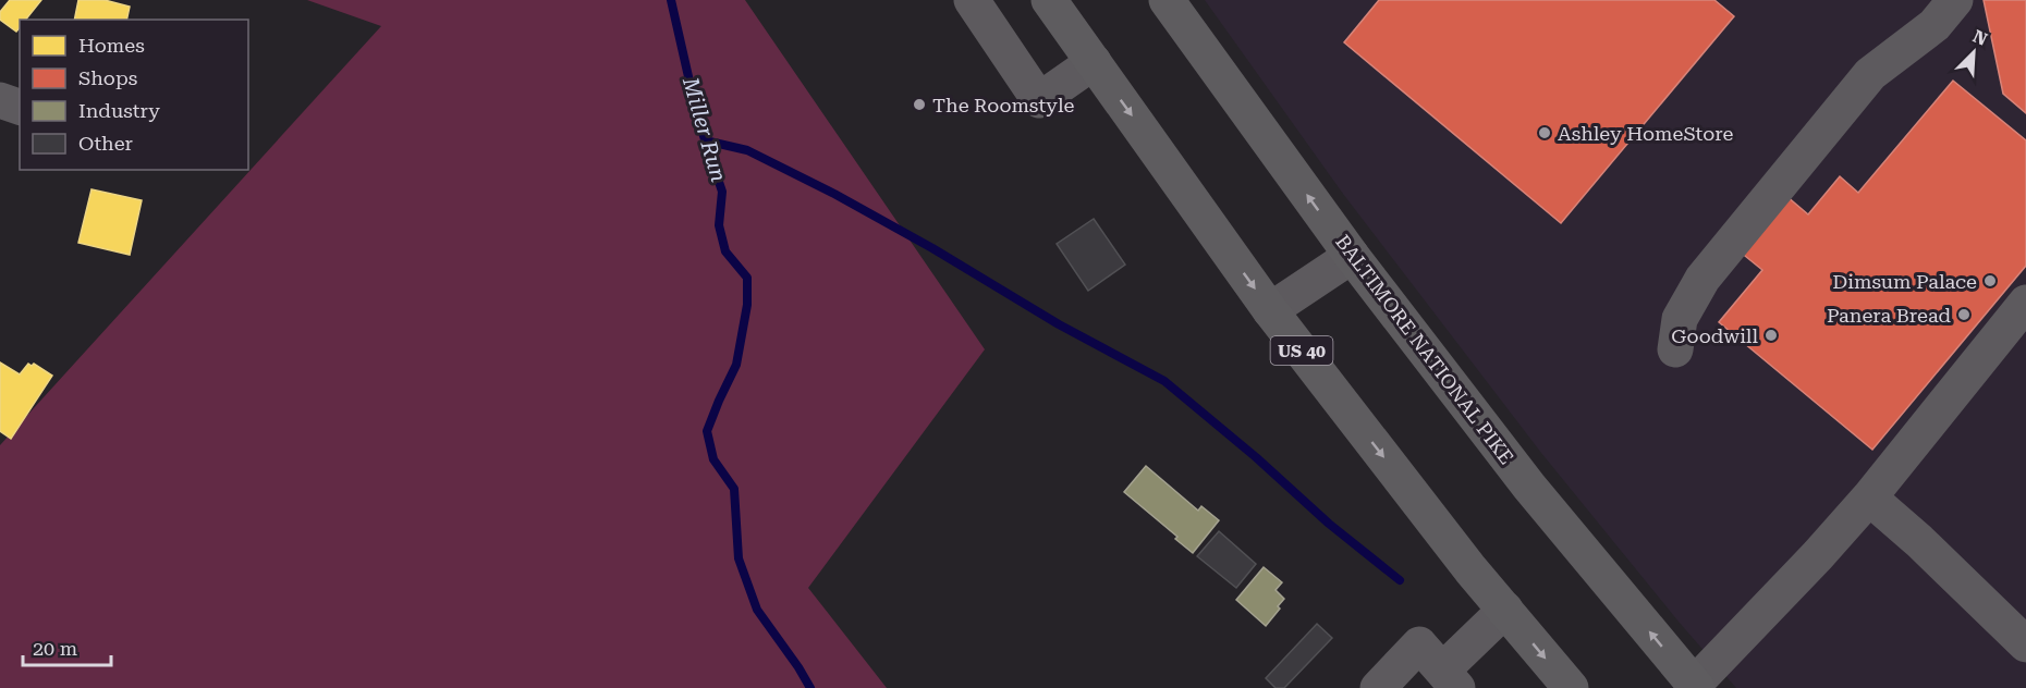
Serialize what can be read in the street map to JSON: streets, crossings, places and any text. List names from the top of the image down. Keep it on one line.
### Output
{"streets":{"main road":["BALTIMORE NATIONAL PIKE","US 40"]},"water":["Miller Run"],"places":["The Roomstyle","Ashley HomeStore","Dimsum Palace","Panera Bread","Goodwill"],"legend":["Homes","Shops","Industry","Other"],"scale_bar":"20 m","north":"top right"}
